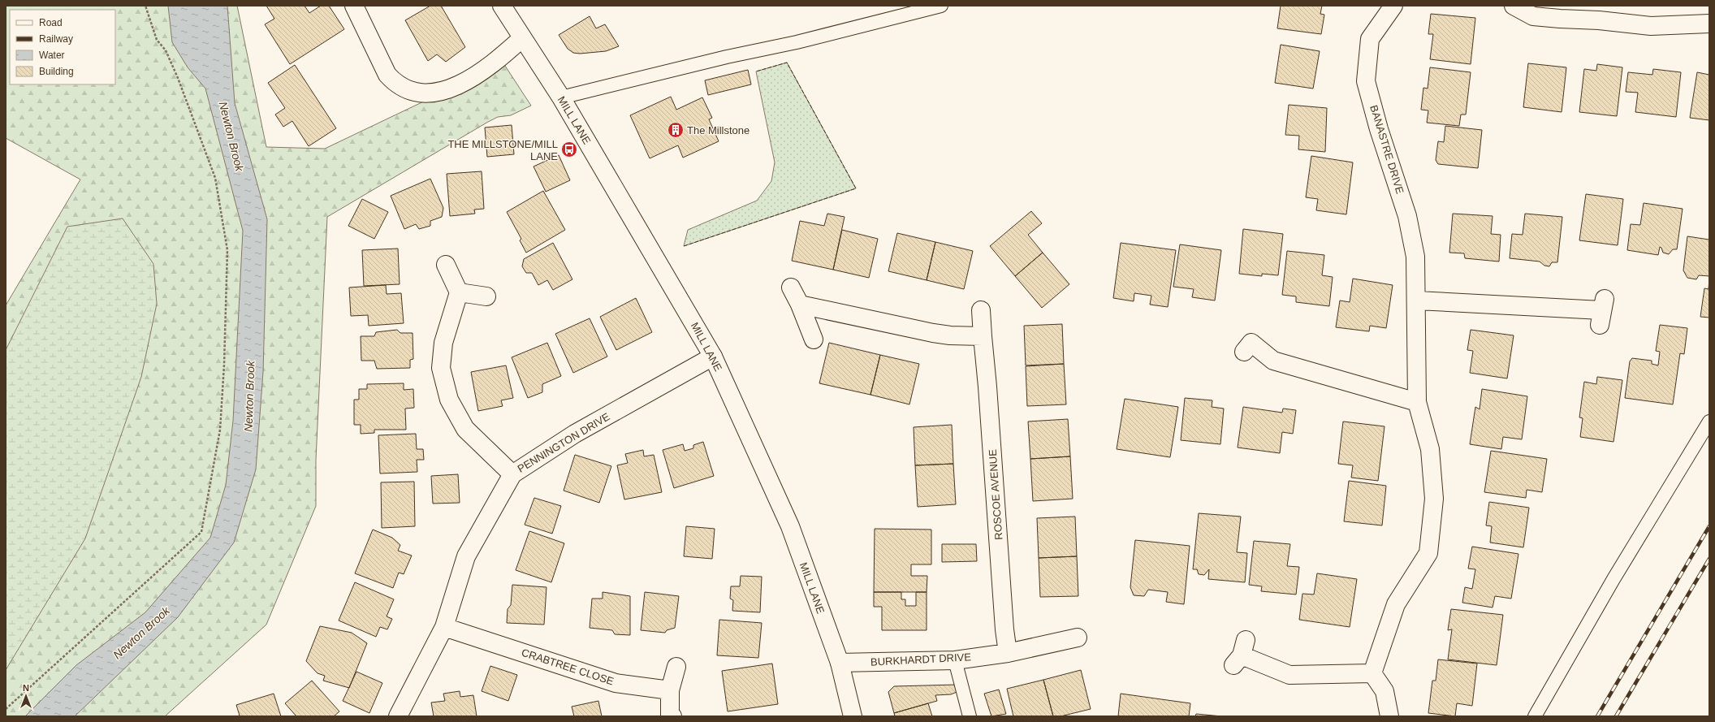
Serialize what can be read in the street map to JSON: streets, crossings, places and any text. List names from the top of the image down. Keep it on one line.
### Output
{"streets":{"street":["MILL LANE","BANASTRE DRIVE","PENNINGTON DRIVE","ROSCOE AVENUE","BURKHARDT DRIVE","CRABTREE CLOSE"]},"crossings":[["MILL LANE","PENNINGTON DRIVE"],["MILL LANE","BURKHARDT DRIVE"],["PENNINGTON DRIVE","CRABTREE CLOSE"],["ROSCOE AVENUE","BURKHARDT DRIVE"]],"water":["Newton Brook"],"places":{"building":["The Millstone"],"bus stop":["THE MILLSTONE/MILL LANE"]},"legend":["Road","Railway","Water","Building"],"north":"top"}
